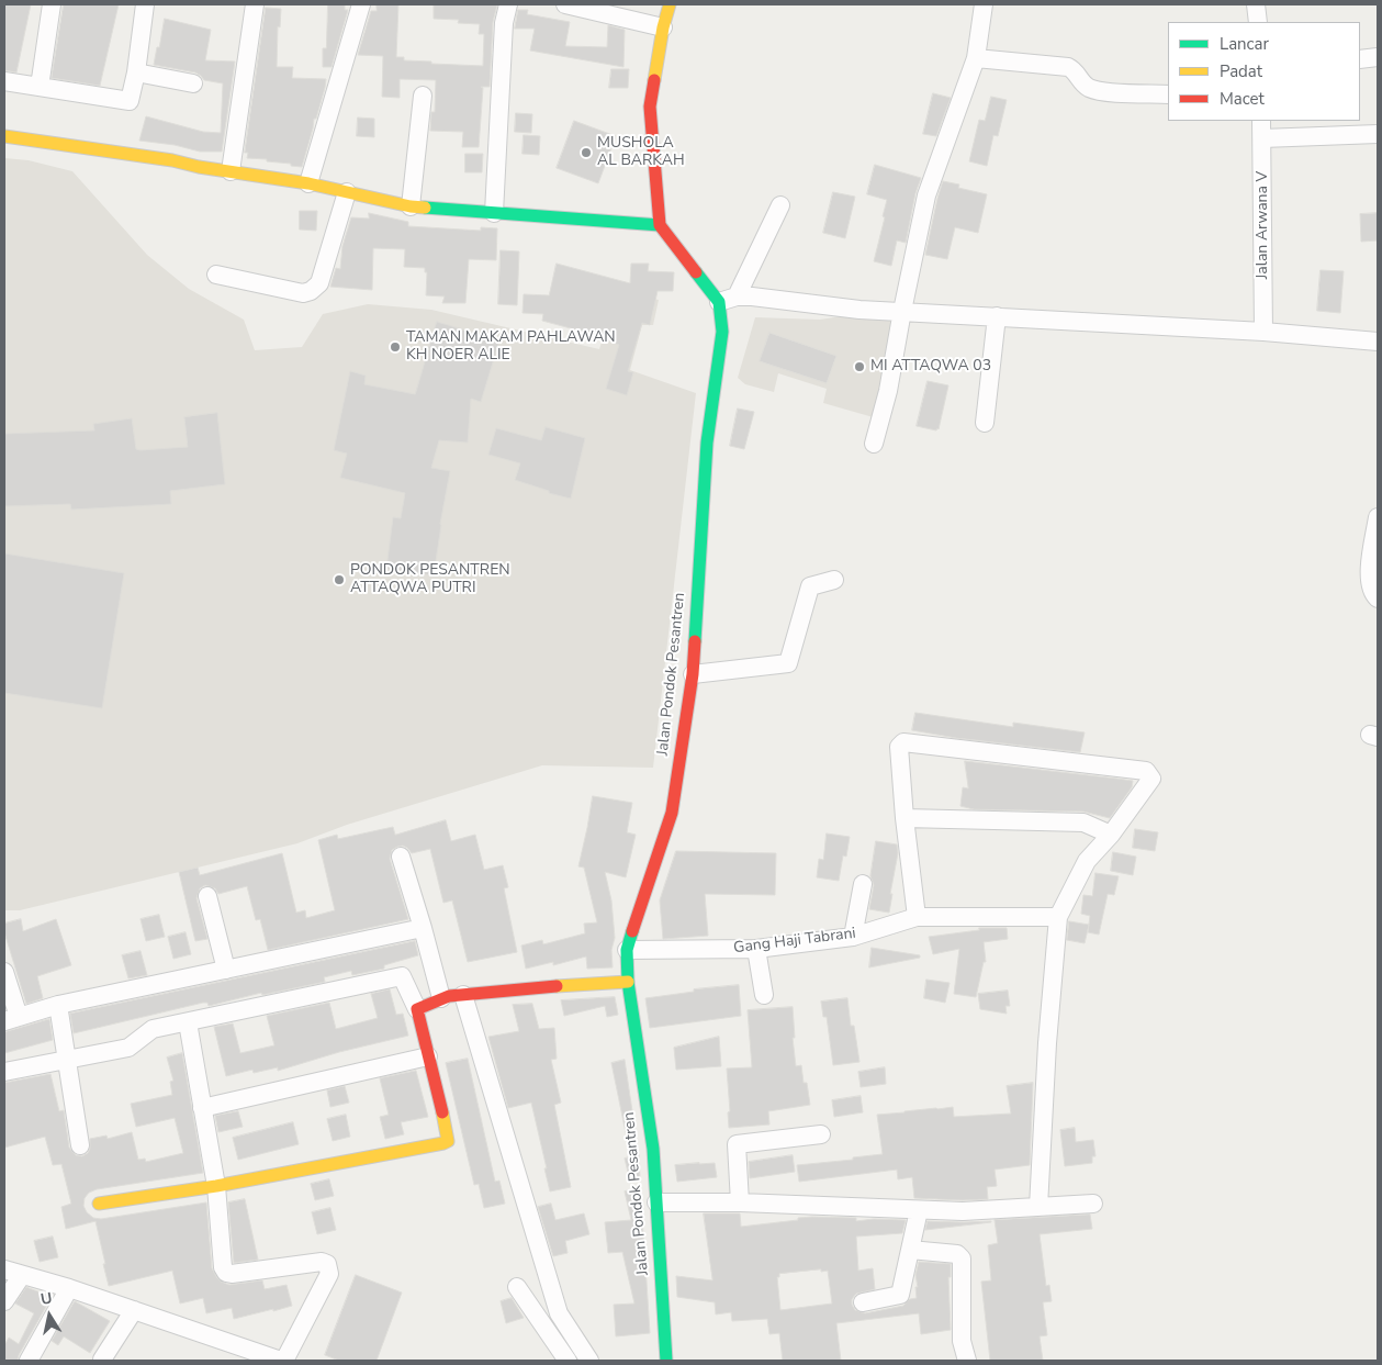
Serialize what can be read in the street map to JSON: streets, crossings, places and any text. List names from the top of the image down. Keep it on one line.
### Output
{"streets":{"street":["Jalan Arwana V","Jalan Pondok Pesantren","Gang Haji Tabrani"]},"crossings":[["Jalan Pondok Pesantren","Gang Haji Tabrani"]],"places":["MUSHOLA AL BARKAH","TAMAN MAKAM PAHLAWAN KH NOER ALIE","MI ATTAQWA 03","PONDOK PESANTREN ATTAQWA PUTRI"],"legend":["Lancar","Padat","Macet"],"north":"top"}
